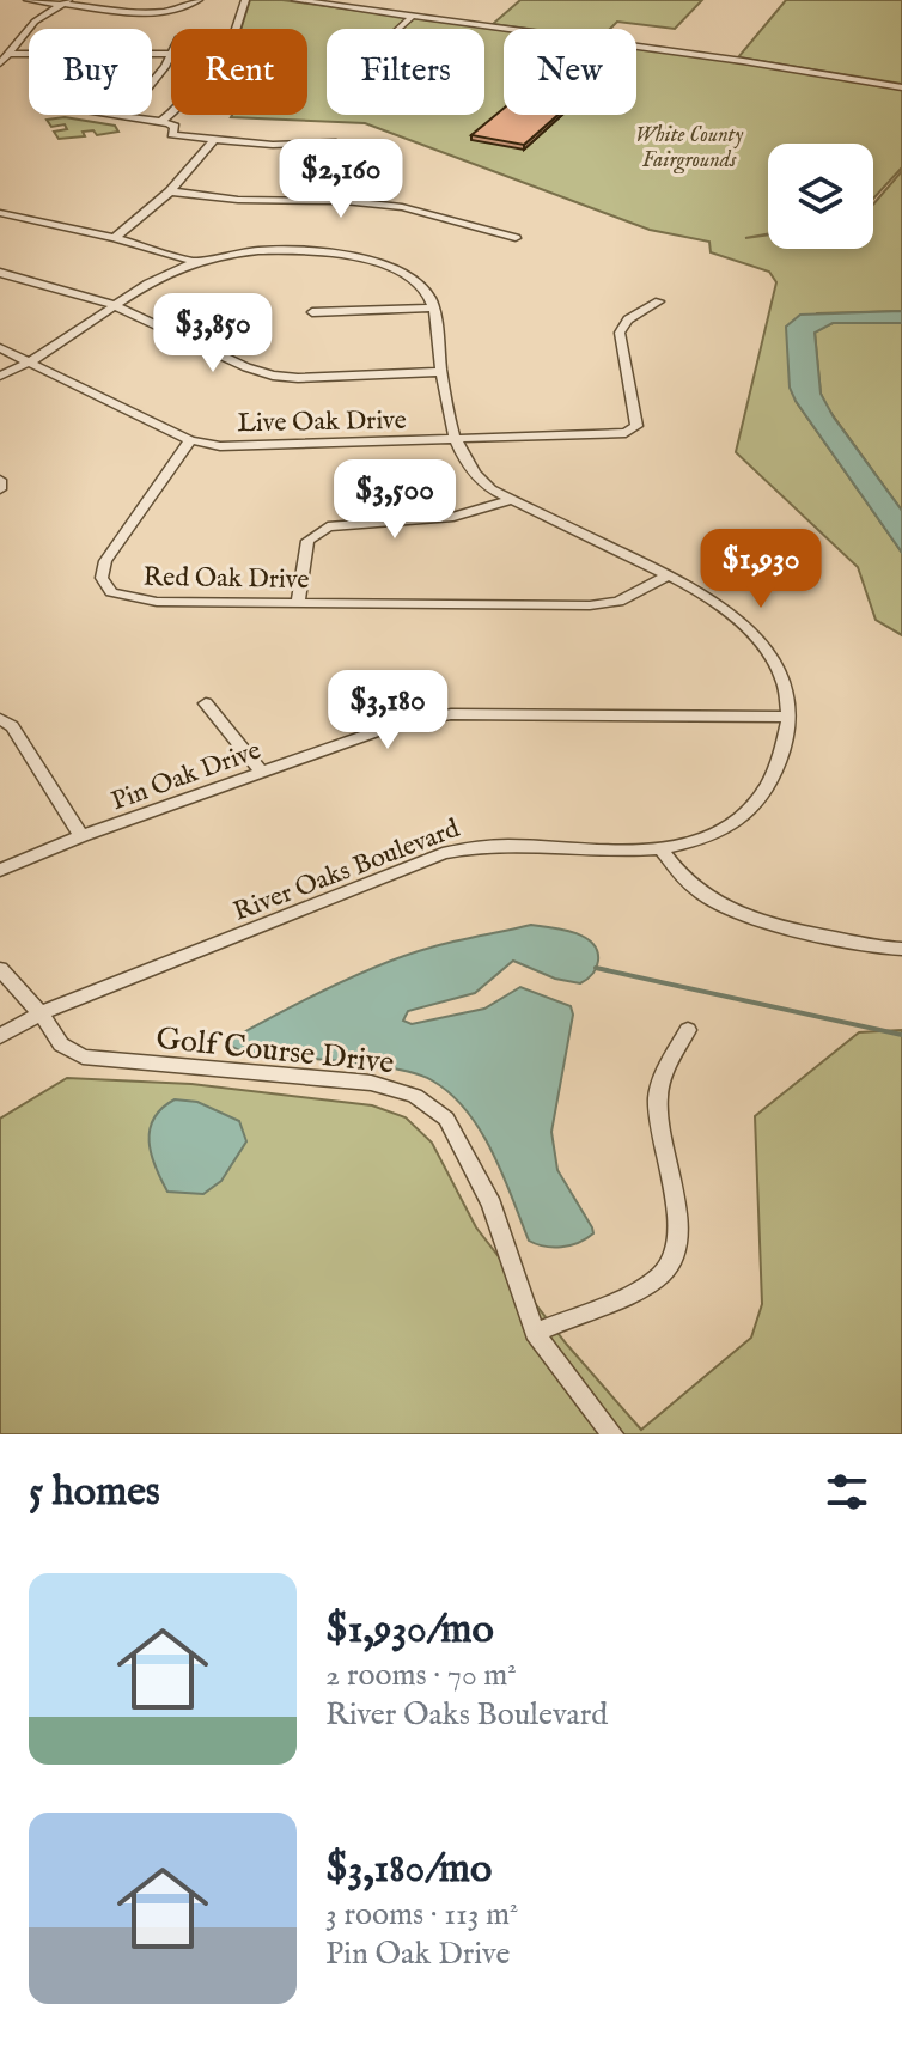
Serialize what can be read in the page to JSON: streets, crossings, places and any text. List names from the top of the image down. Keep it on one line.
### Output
{"streets":{"street":["Live Oak Drive","Red Oak Drive","Pin Oak Drive","River Oaks Boulevard","Golf Course Drive"]},"crossings":[["Live Oak Drive","Red Oak Drive"],["Live Oak Drive","River Oaks Boulevard"],["Red Oak Drive","River Oaks Boulevard"],["Pin Oak Drive","River Oaks Boulevard"],["River Oaks Boulevard","Golf Course Drive"]],"parks":["White County Fairgrounds"],"page":{"chip":["Buy","Rent","Filters","New"],"price":["$2,160","$3,850","$3,500","$1,930","$3,180"],"heading":"5 homes","list":[{"name":"$1,930/mo","note":"2 rooms · 70 m² · River Oaks Boulevard"},{"name":"$3,180/mo","note":"3 rooms · 113 m² · Pin Oak Drive"}]}}
